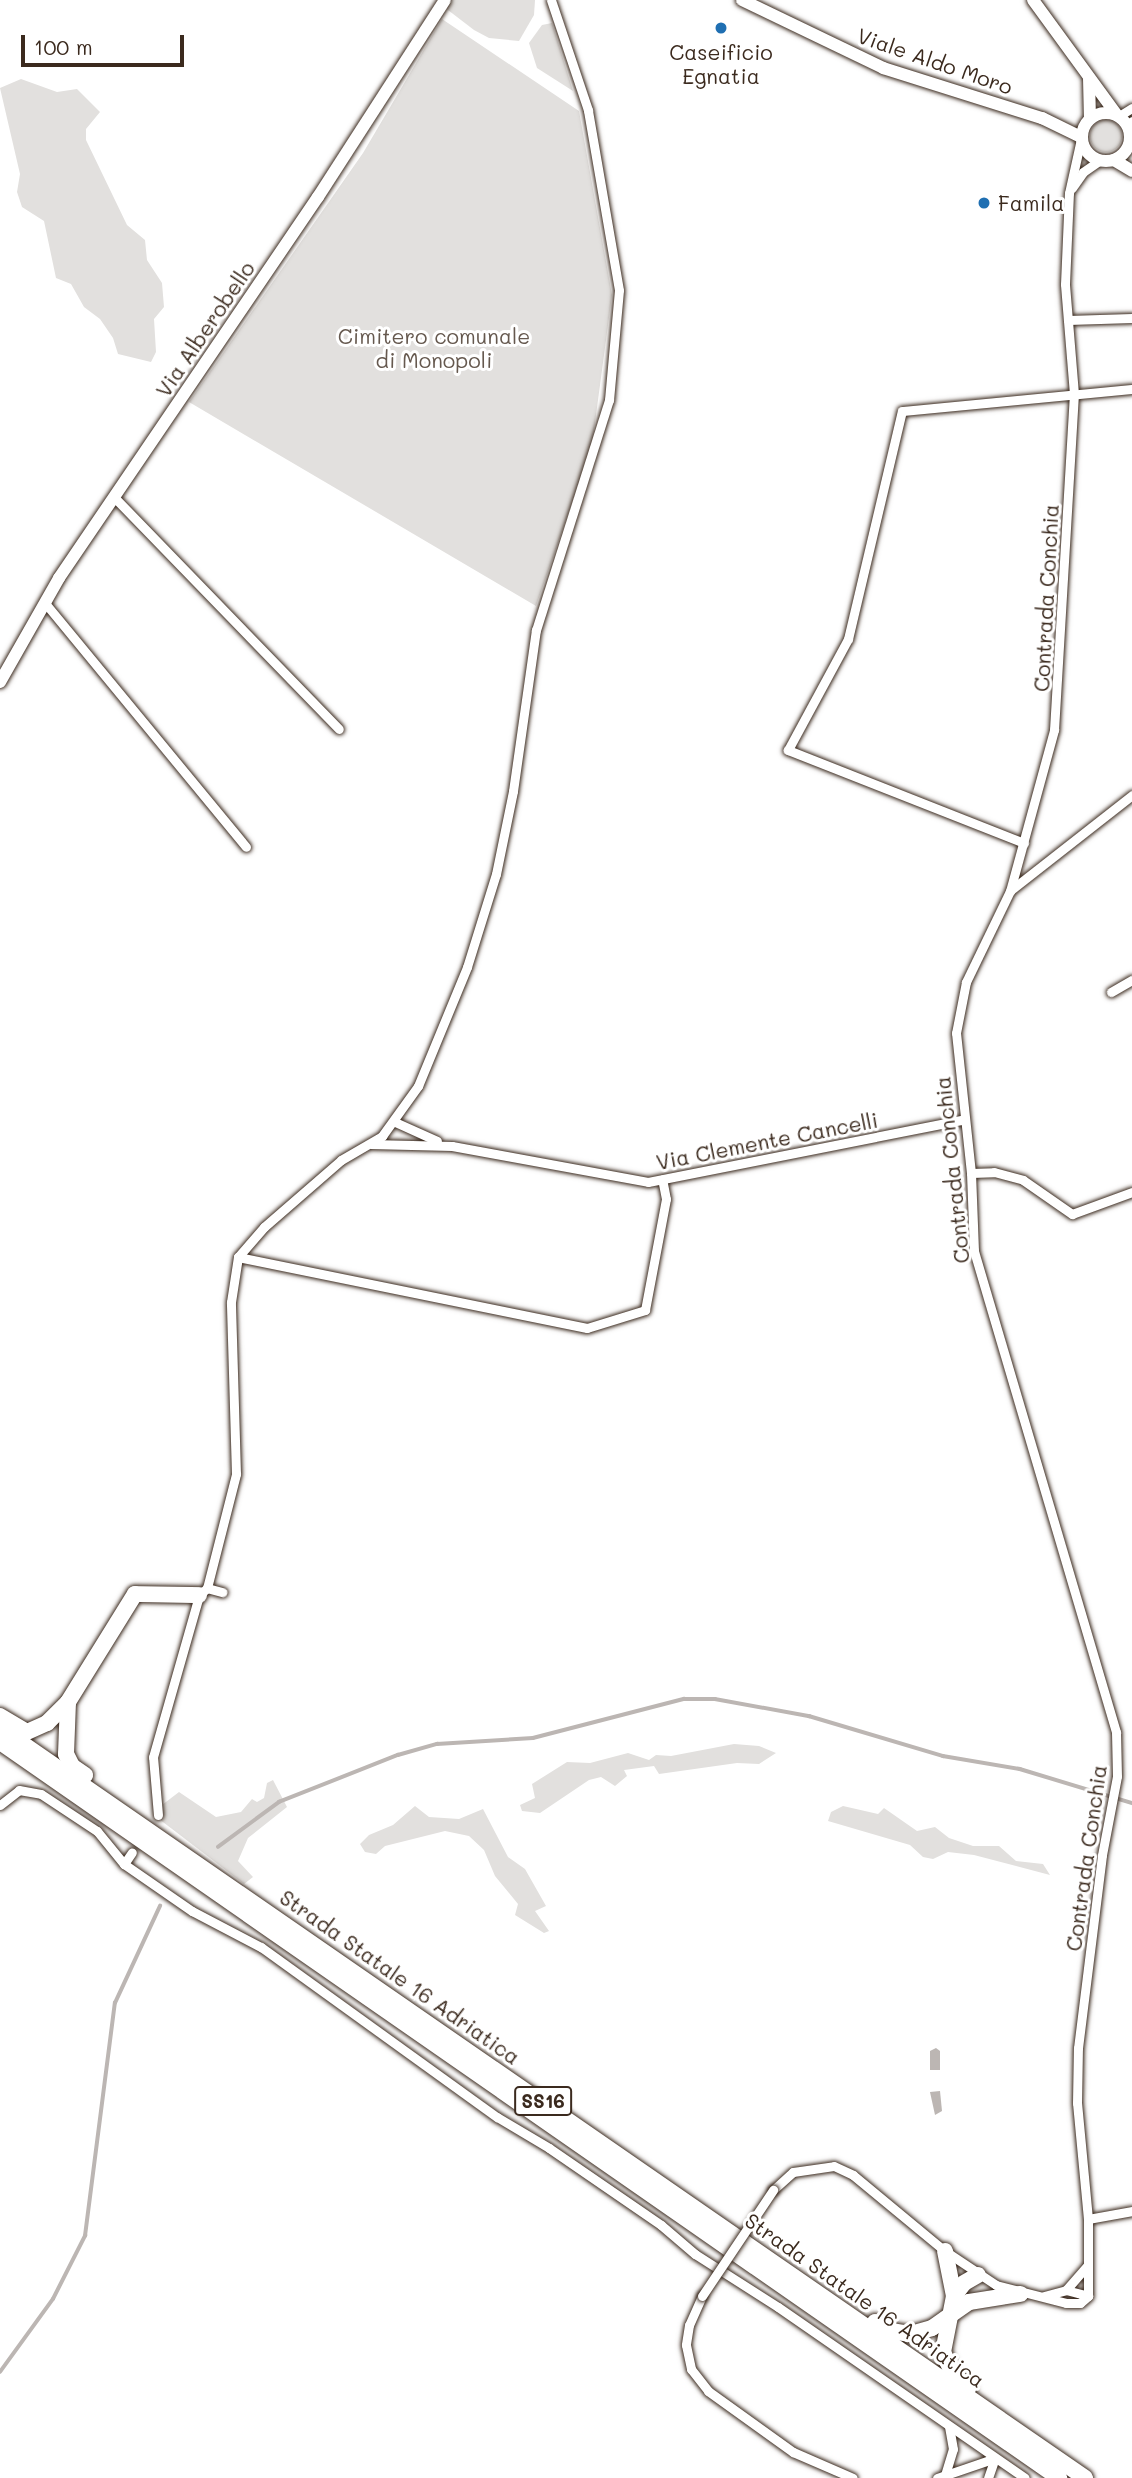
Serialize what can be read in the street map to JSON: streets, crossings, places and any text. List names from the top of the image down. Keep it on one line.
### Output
{"streets":{"highway":["Strada Statale 16 Adriatica","SS16"],"main road":["Viale Aldo Moro","Via Alberobello"],"street":["Contrada Conchia","Via Clemente Cancelli"]},"crossings":[["Viale Aldo Moro","Contrada Conchia"],["Contrada Conchia","Via Clemente Cancelli"]],"parks":["Cimitero comunale di Monopoli"],"places":["Caseificio Egnatia","Famila"],"scale_bar":"100 m"}
